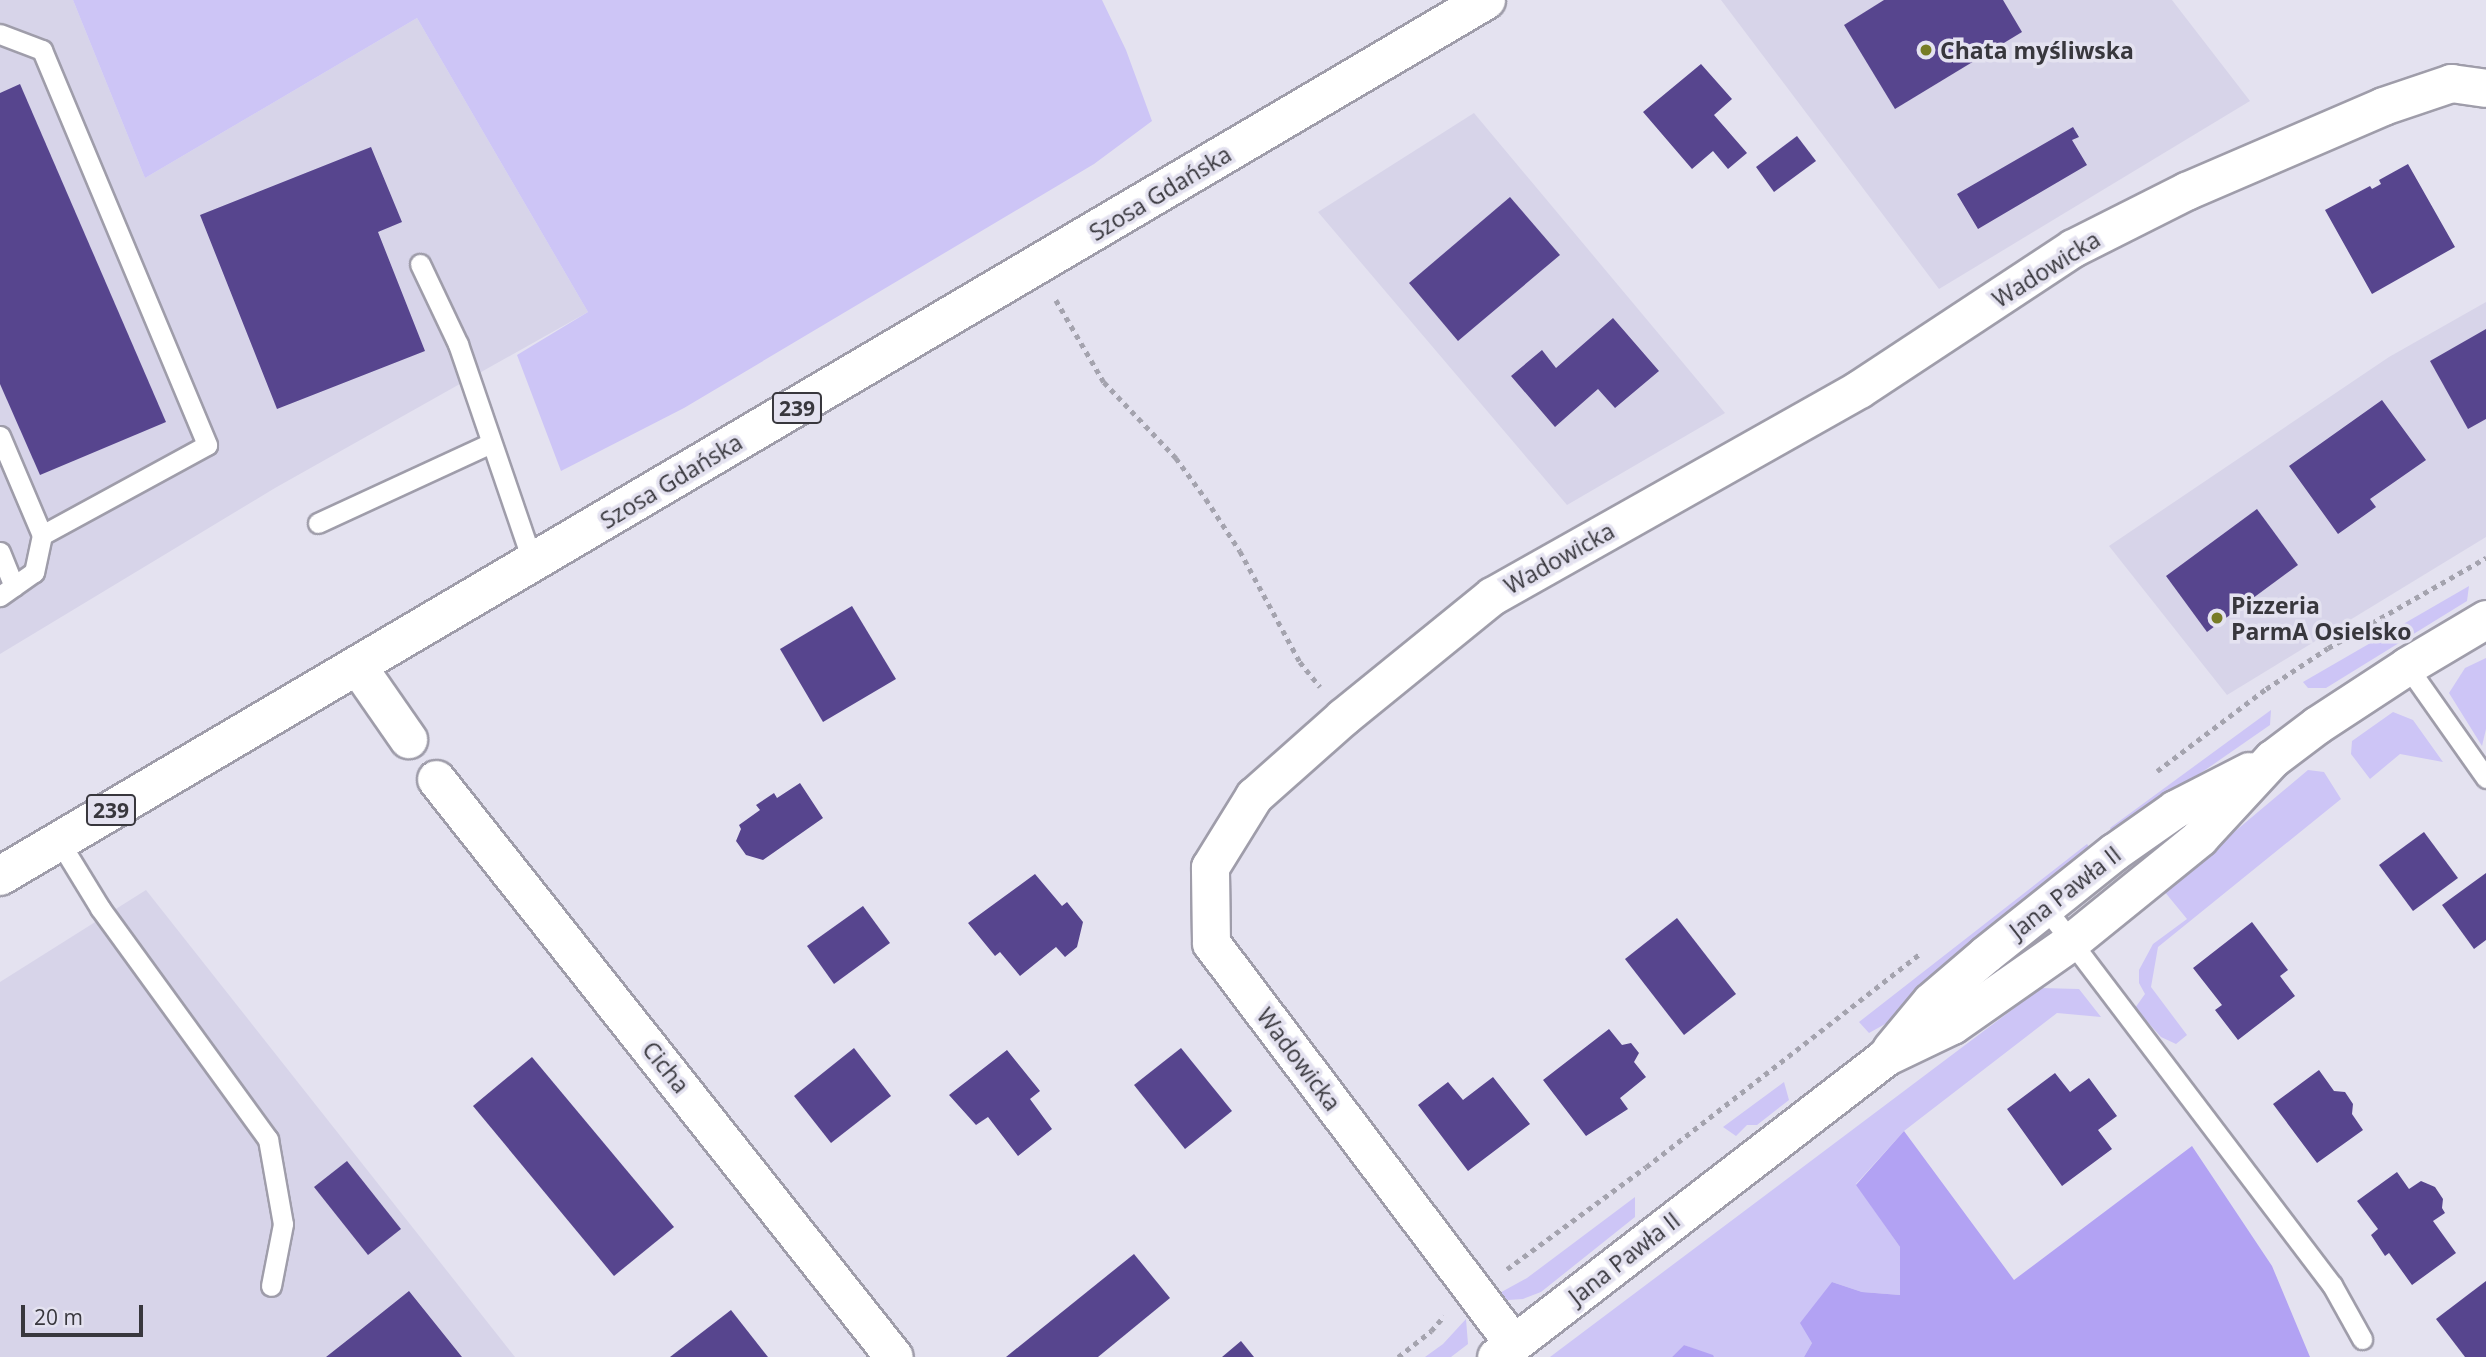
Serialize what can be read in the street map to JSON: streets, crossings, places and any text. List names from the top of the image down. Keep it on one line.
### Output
{"streets":{"main road":["Szosa Gdańska","239"],"street":["Wadowicka","Jana Pawła II","Cicha"]},"crossings":[["Wadowicka","Jana Pawła II"]],"places":["Chata myśliwska","Pizzeria ParmA Osielsko"],"scale_bar":"20 m"}
